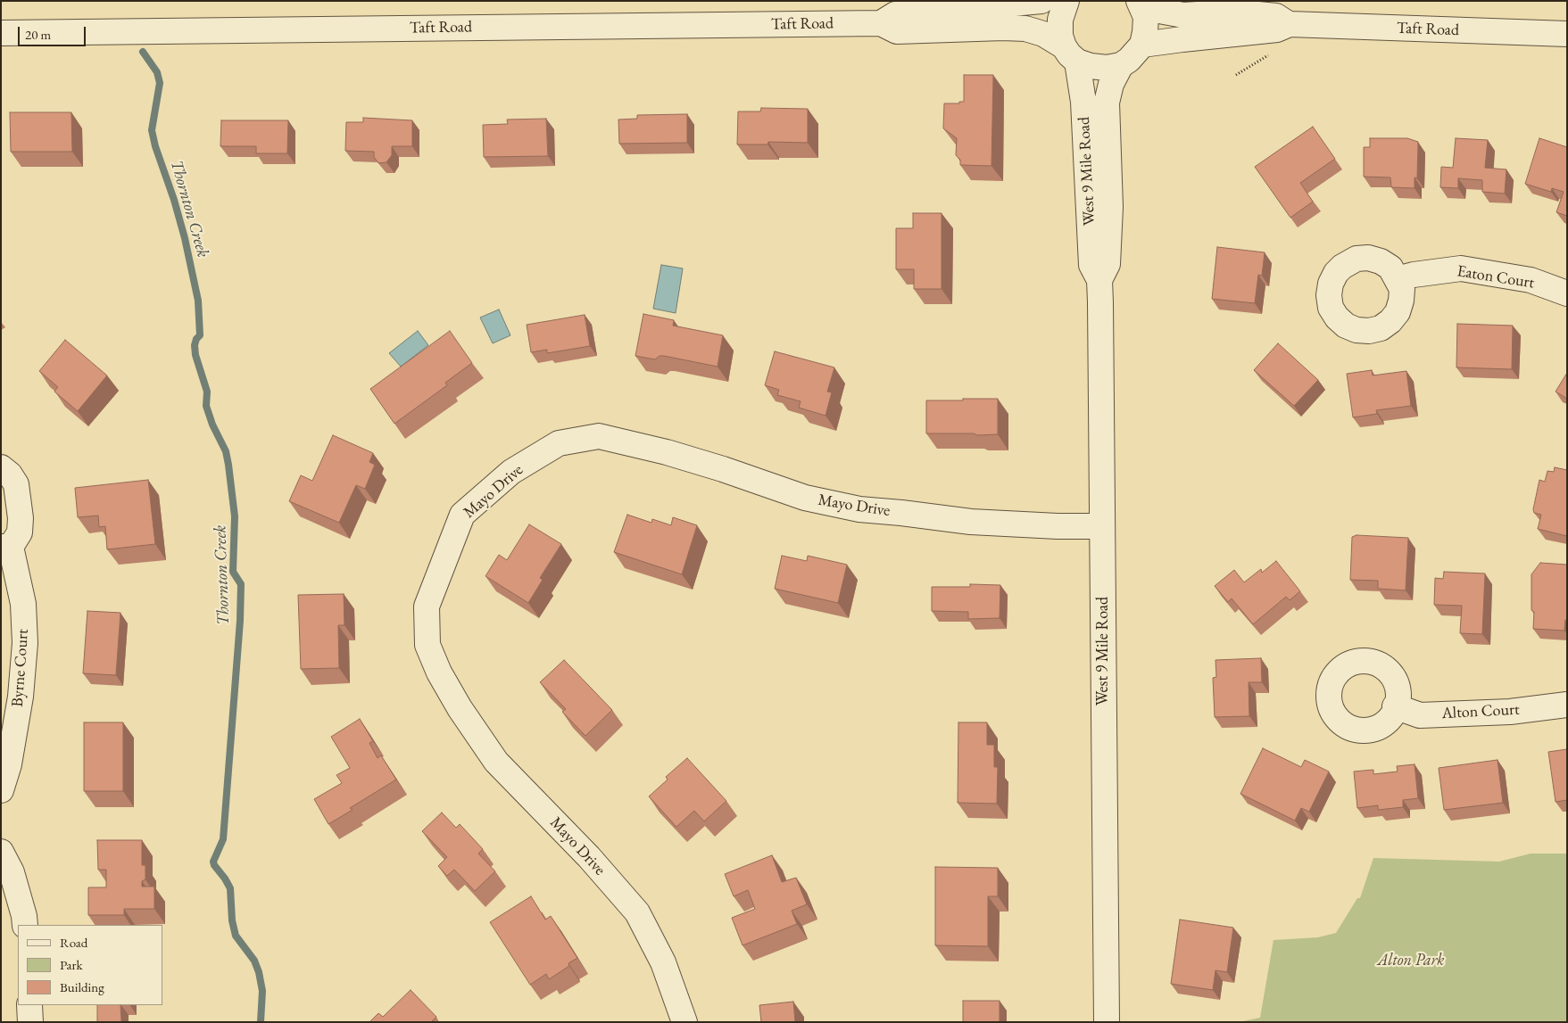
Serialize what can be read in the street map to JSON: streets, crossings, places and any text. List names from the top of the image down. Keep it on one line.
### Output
{"streets":{"street":["Taft Road","West 9 Mile Road","Eaton Court","Mayo Drive","Byrne Court","Alton Court"]},"crossings":[["Taft Road","West 9 Mile Road"],["West 9 Mile Road","Mayo Drive"]],"water":["Thornton Creek"],"parks":["Alton Park"],"legend":["Road","Park","Building"],"scale_bar":"20 m"}
